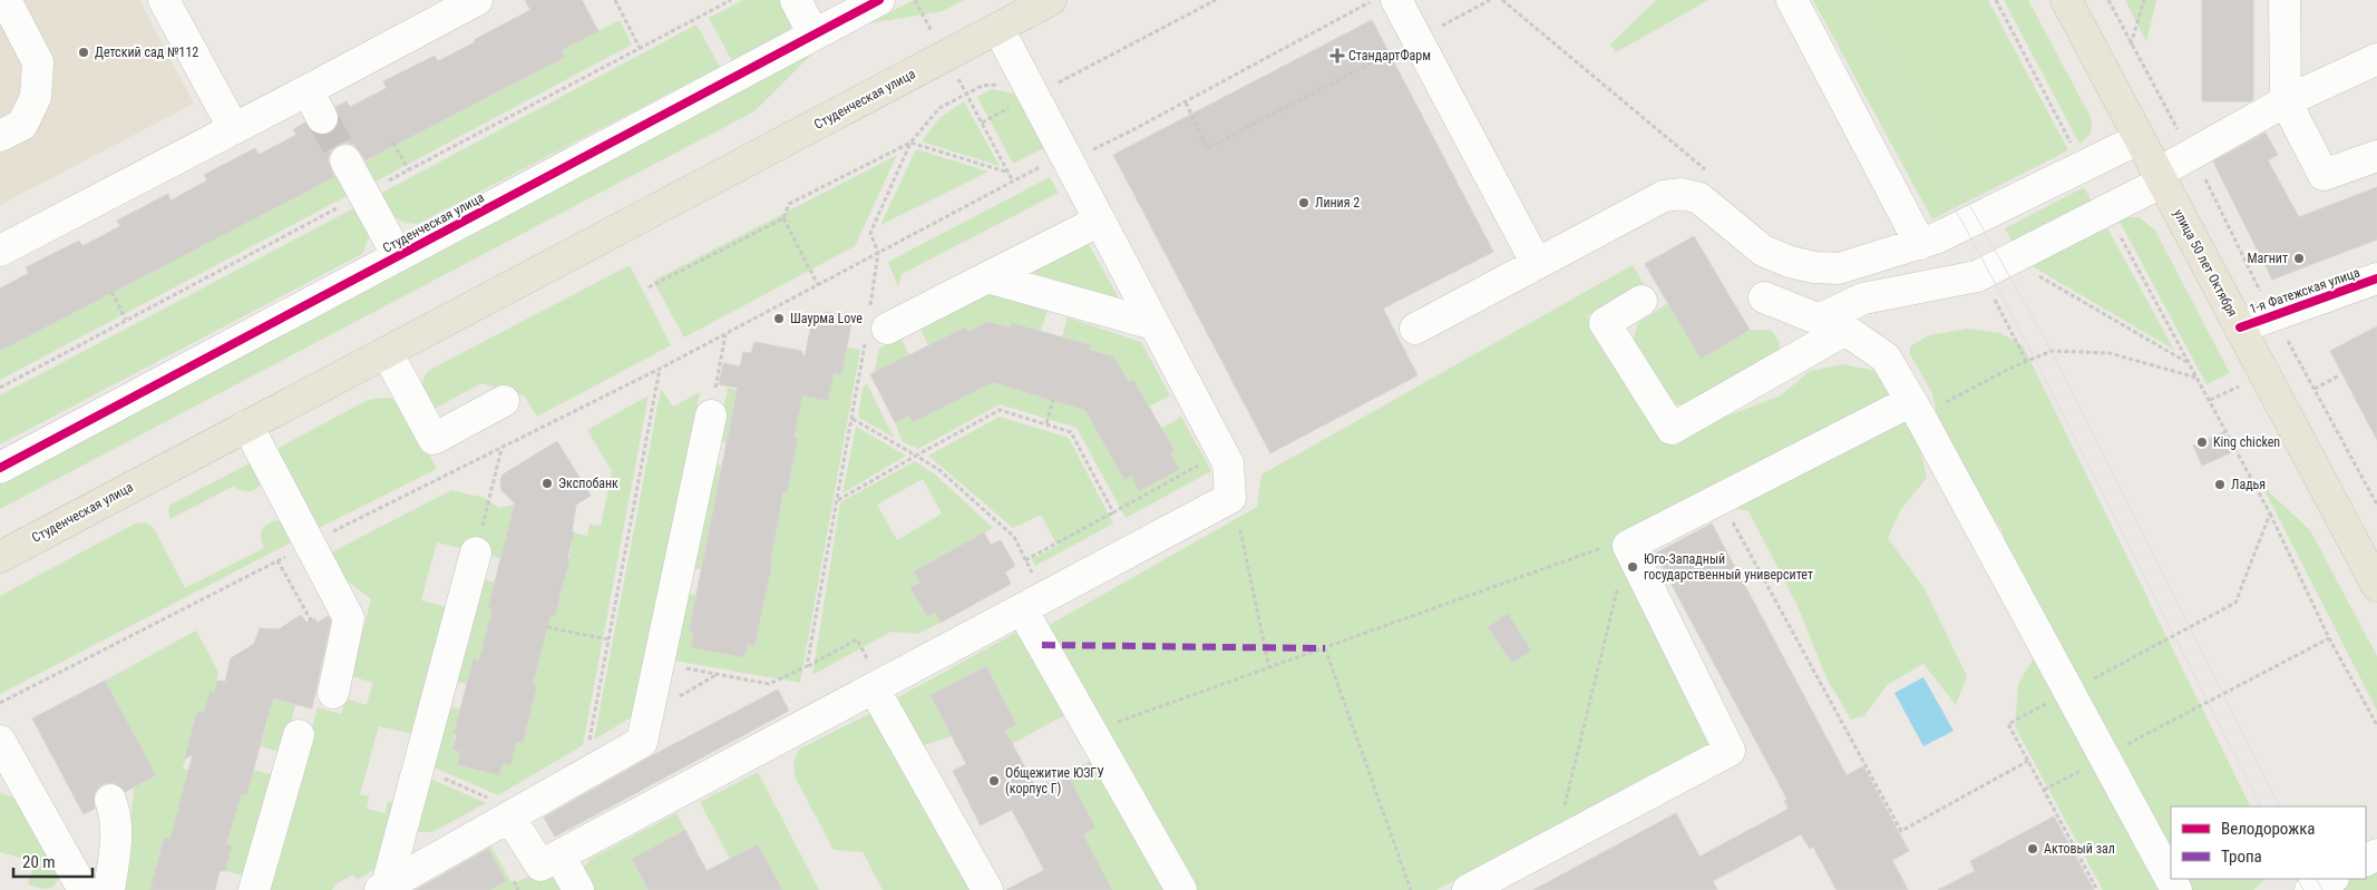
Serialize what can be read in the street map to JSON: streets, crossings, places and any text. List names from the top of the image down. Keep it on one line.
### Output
{"streets":{"main road":["Студенческая улица","улица 50 лет Октября"],"street":["1-я Фатежская улица"]},"crossings":[["улица 50 лет Октября","1-я Фатежская улица"]],"places":{"other":["Детский сад №112","Линия 2","Магнит","Шаурма Love","King chicken","Экспобанк","Ладья","Юго-Западный государственный университет","Общежитие ЮЗГУ (корпус Г)","Актовый зал"],"health":["СтандартФарм"]},"legend":["Велодорожка","Тропа"],"scale_bar":"20 m"}
